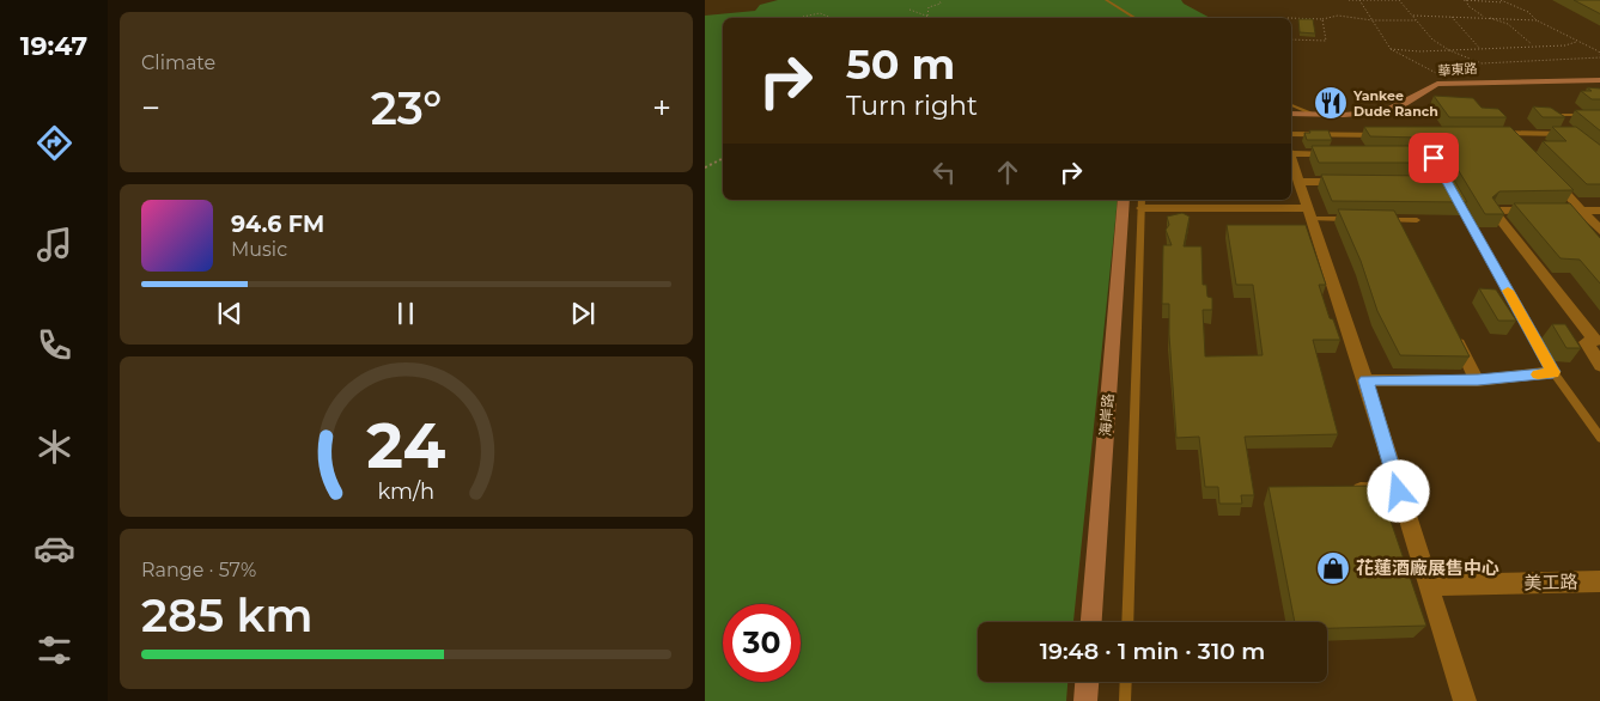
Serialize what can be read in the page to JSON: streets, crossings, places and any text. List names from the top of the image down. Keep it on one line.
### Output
{"streets":{"main road":["華東路","海岸路"],"street":["美工路"]},"places":{"restaurant":["Yankee Dude Ranch"],"shop":["花蓮酒廠展售中心"]},"page":{"tabs":"19:47","tile":["Climate",["Range · 57%","285 km"]],"turn":["50 m","Turn right"],"heat":["−","23°","+"],"song":["94.6 FM","Music"],"limit":"30","trip":"19:48 · 1 min · 310 m","gauge":["24","km/h"]}}
